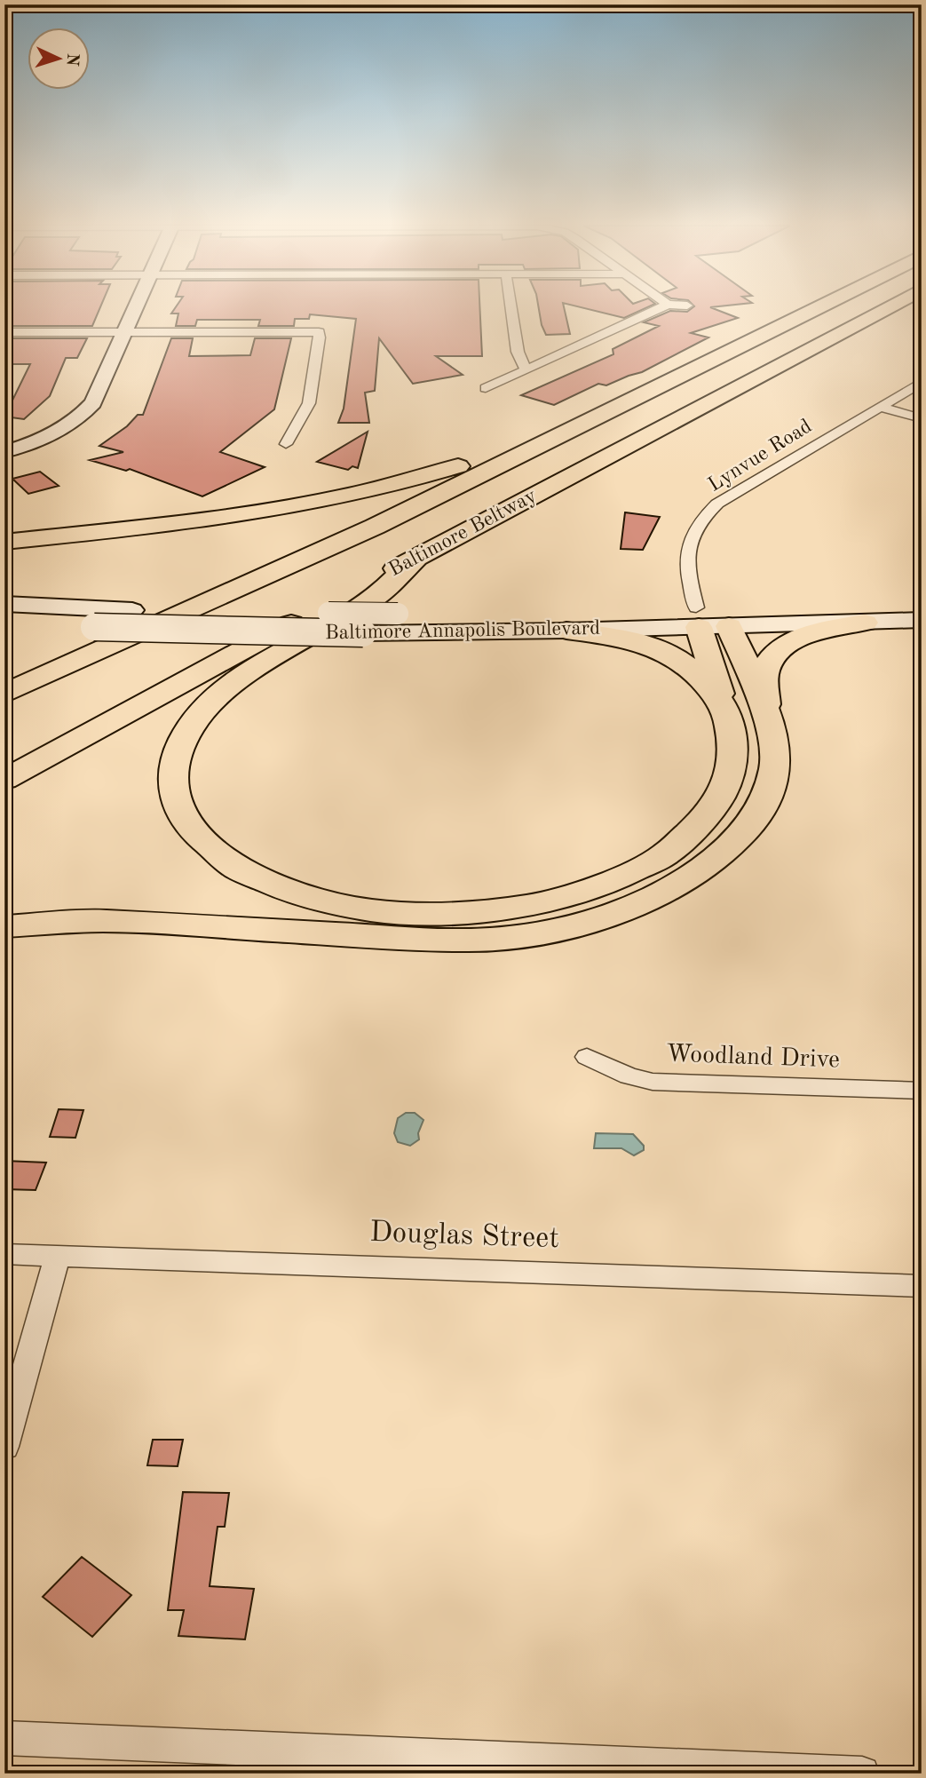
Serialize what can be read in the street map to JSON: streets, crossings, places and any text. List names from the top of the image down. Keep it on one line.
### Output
{"streets":{"highway":["Baltimore Beltway"],"main road":["Baltimore Annapolis Boulevard"],"street":["Lynvue Road","Woodland Drive","Douglas Street"]},"crossings":[["Lynvue Road","Baltimore Annapolis Boulevard"]],"north":"right"}
